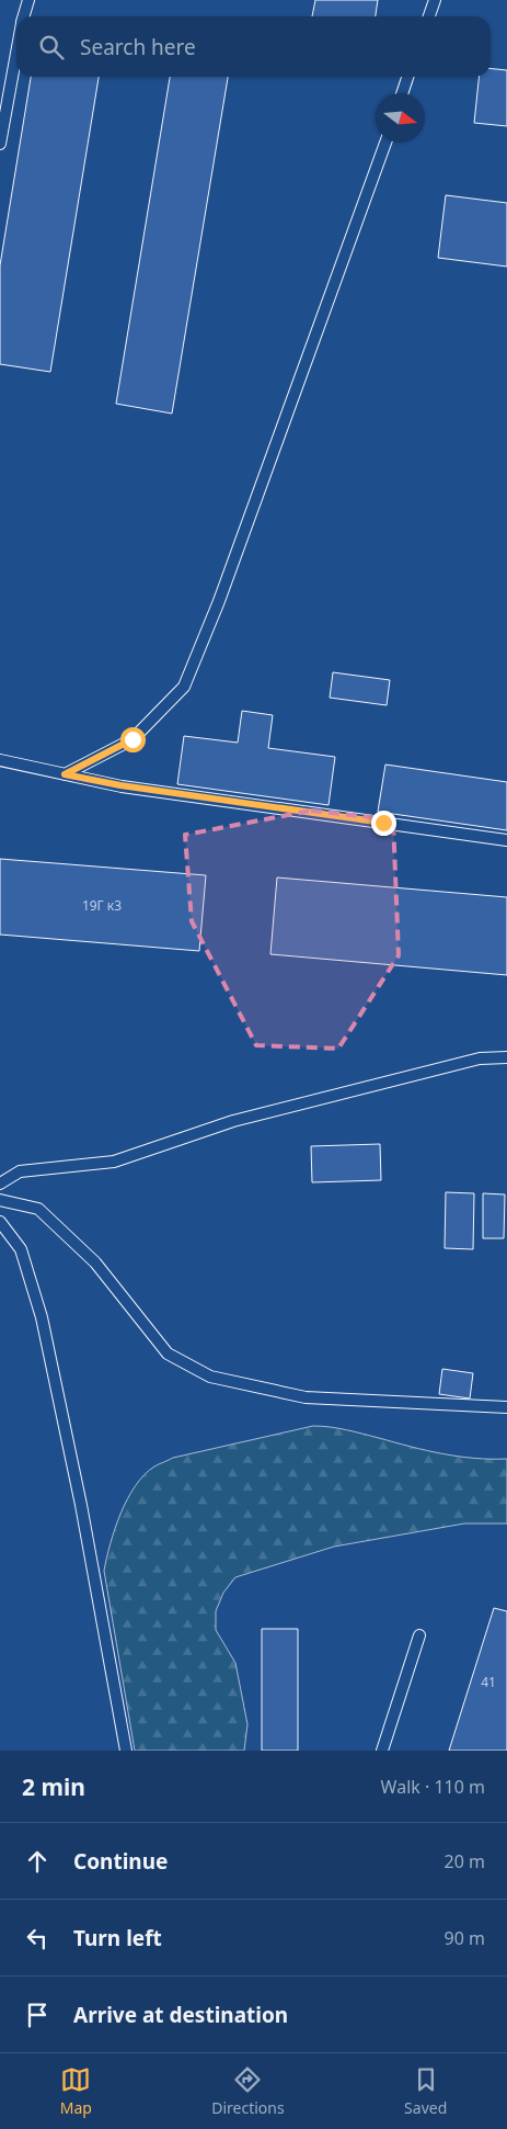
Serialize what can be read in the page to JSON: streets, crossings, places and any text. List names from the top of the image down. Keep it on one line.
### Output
{"house_numbers":["19Г к3","41"],"north":"right","page":{"search":"Search here","heading":["2 min","Walk · 110 m"],"list":[["Continue","20 m"],["Turn left","90 m"],"Arrive at destination"],"nav":["Map","Directions","Saved"]}}
